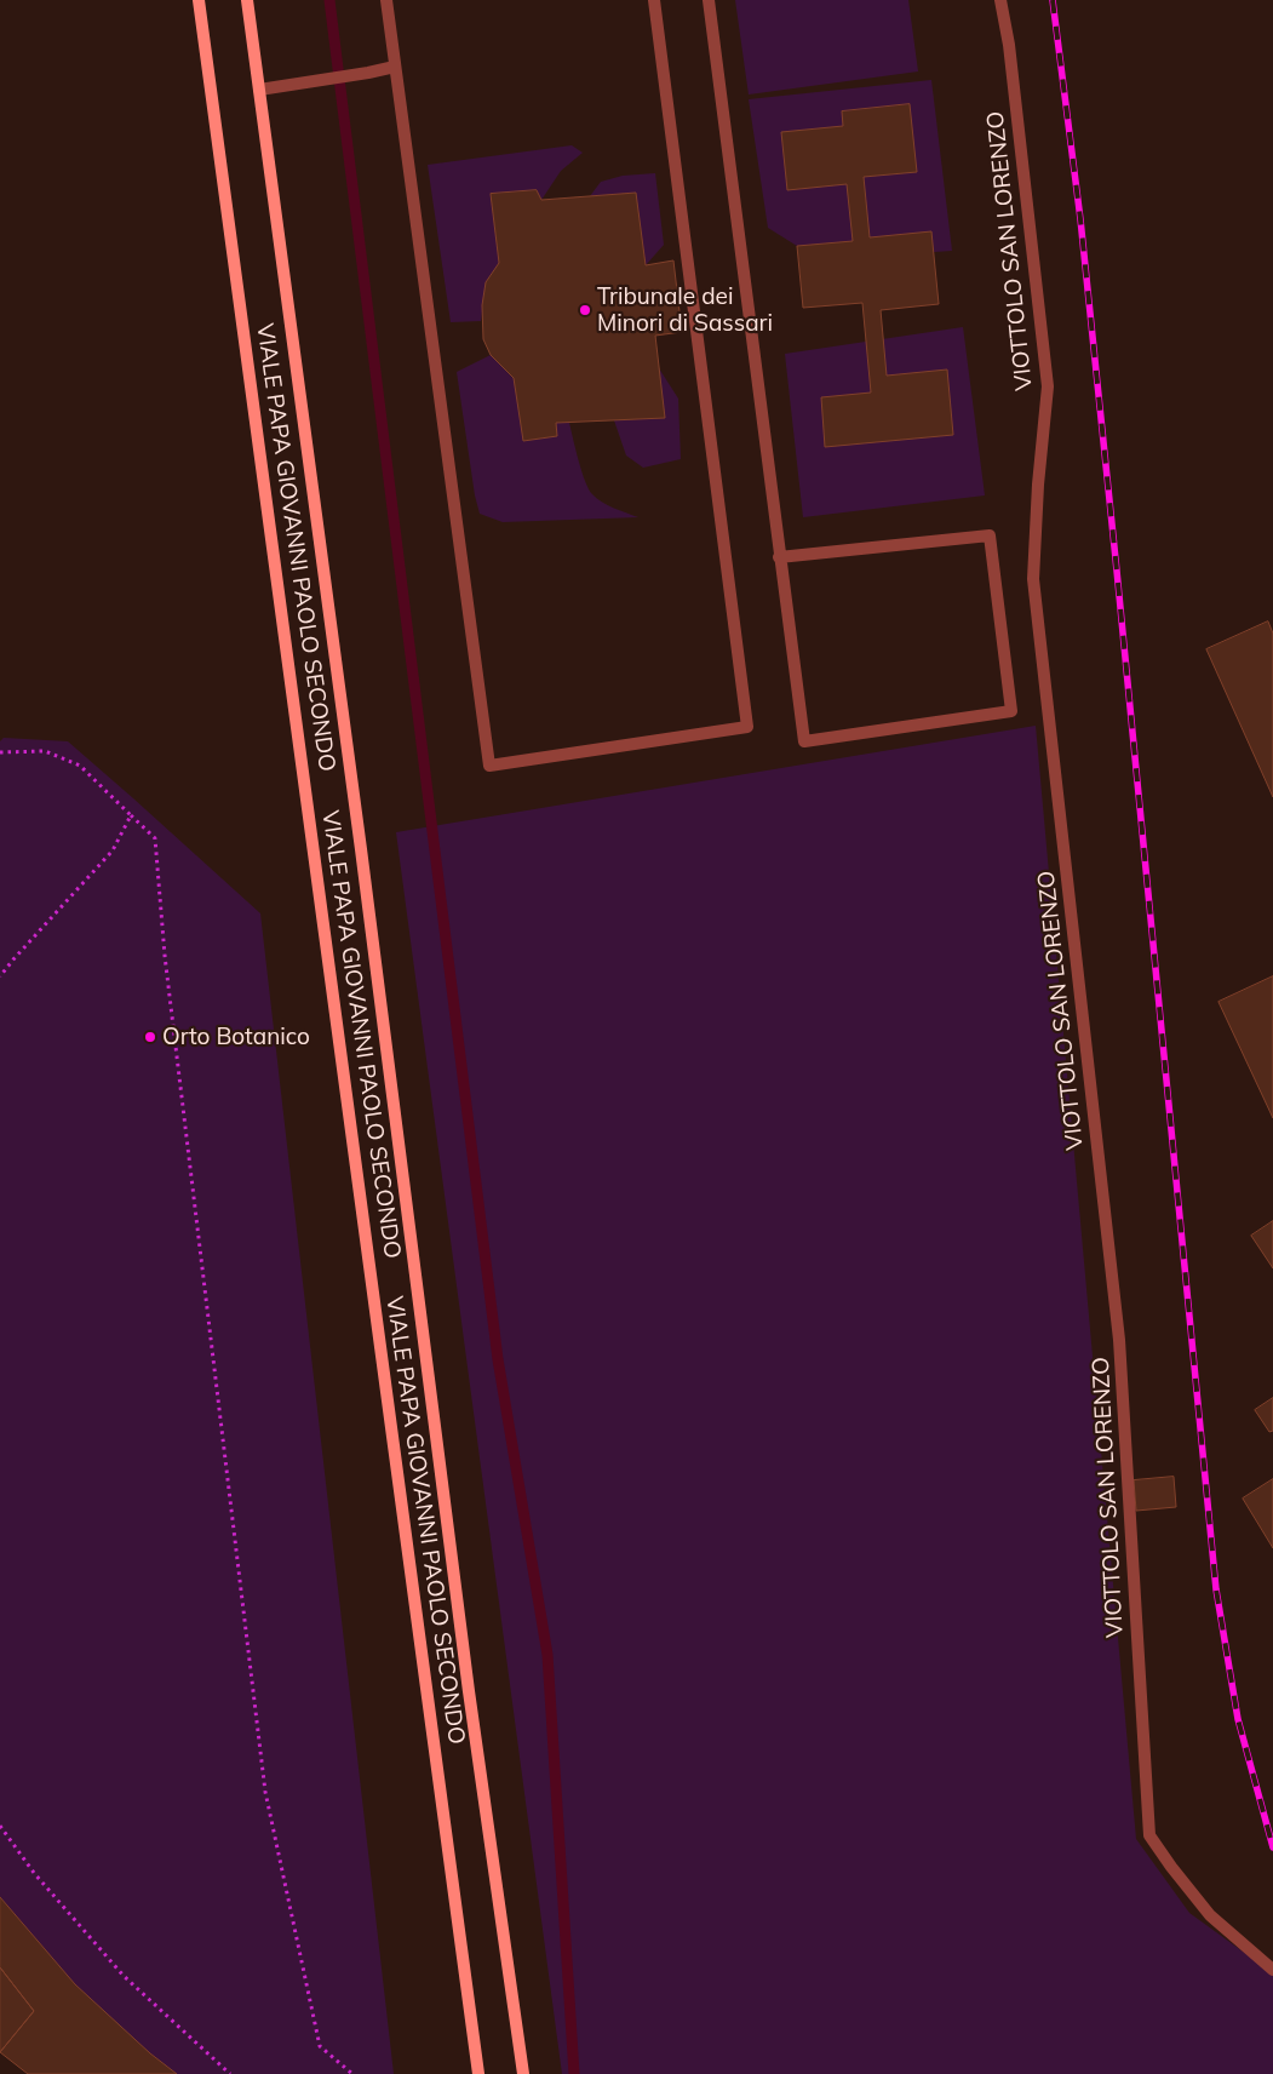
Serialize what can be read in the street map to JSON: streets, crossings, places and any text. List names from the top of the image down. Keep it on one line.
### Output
{"streets":{"main road":["VIALE PAPA GIOVANNI PAOLO SECONDO"],"street":["VIOTTOLO SAN LORENZO"]},"places":["Tribunale dei Minori di Sassari","Orto Botanico"]}
